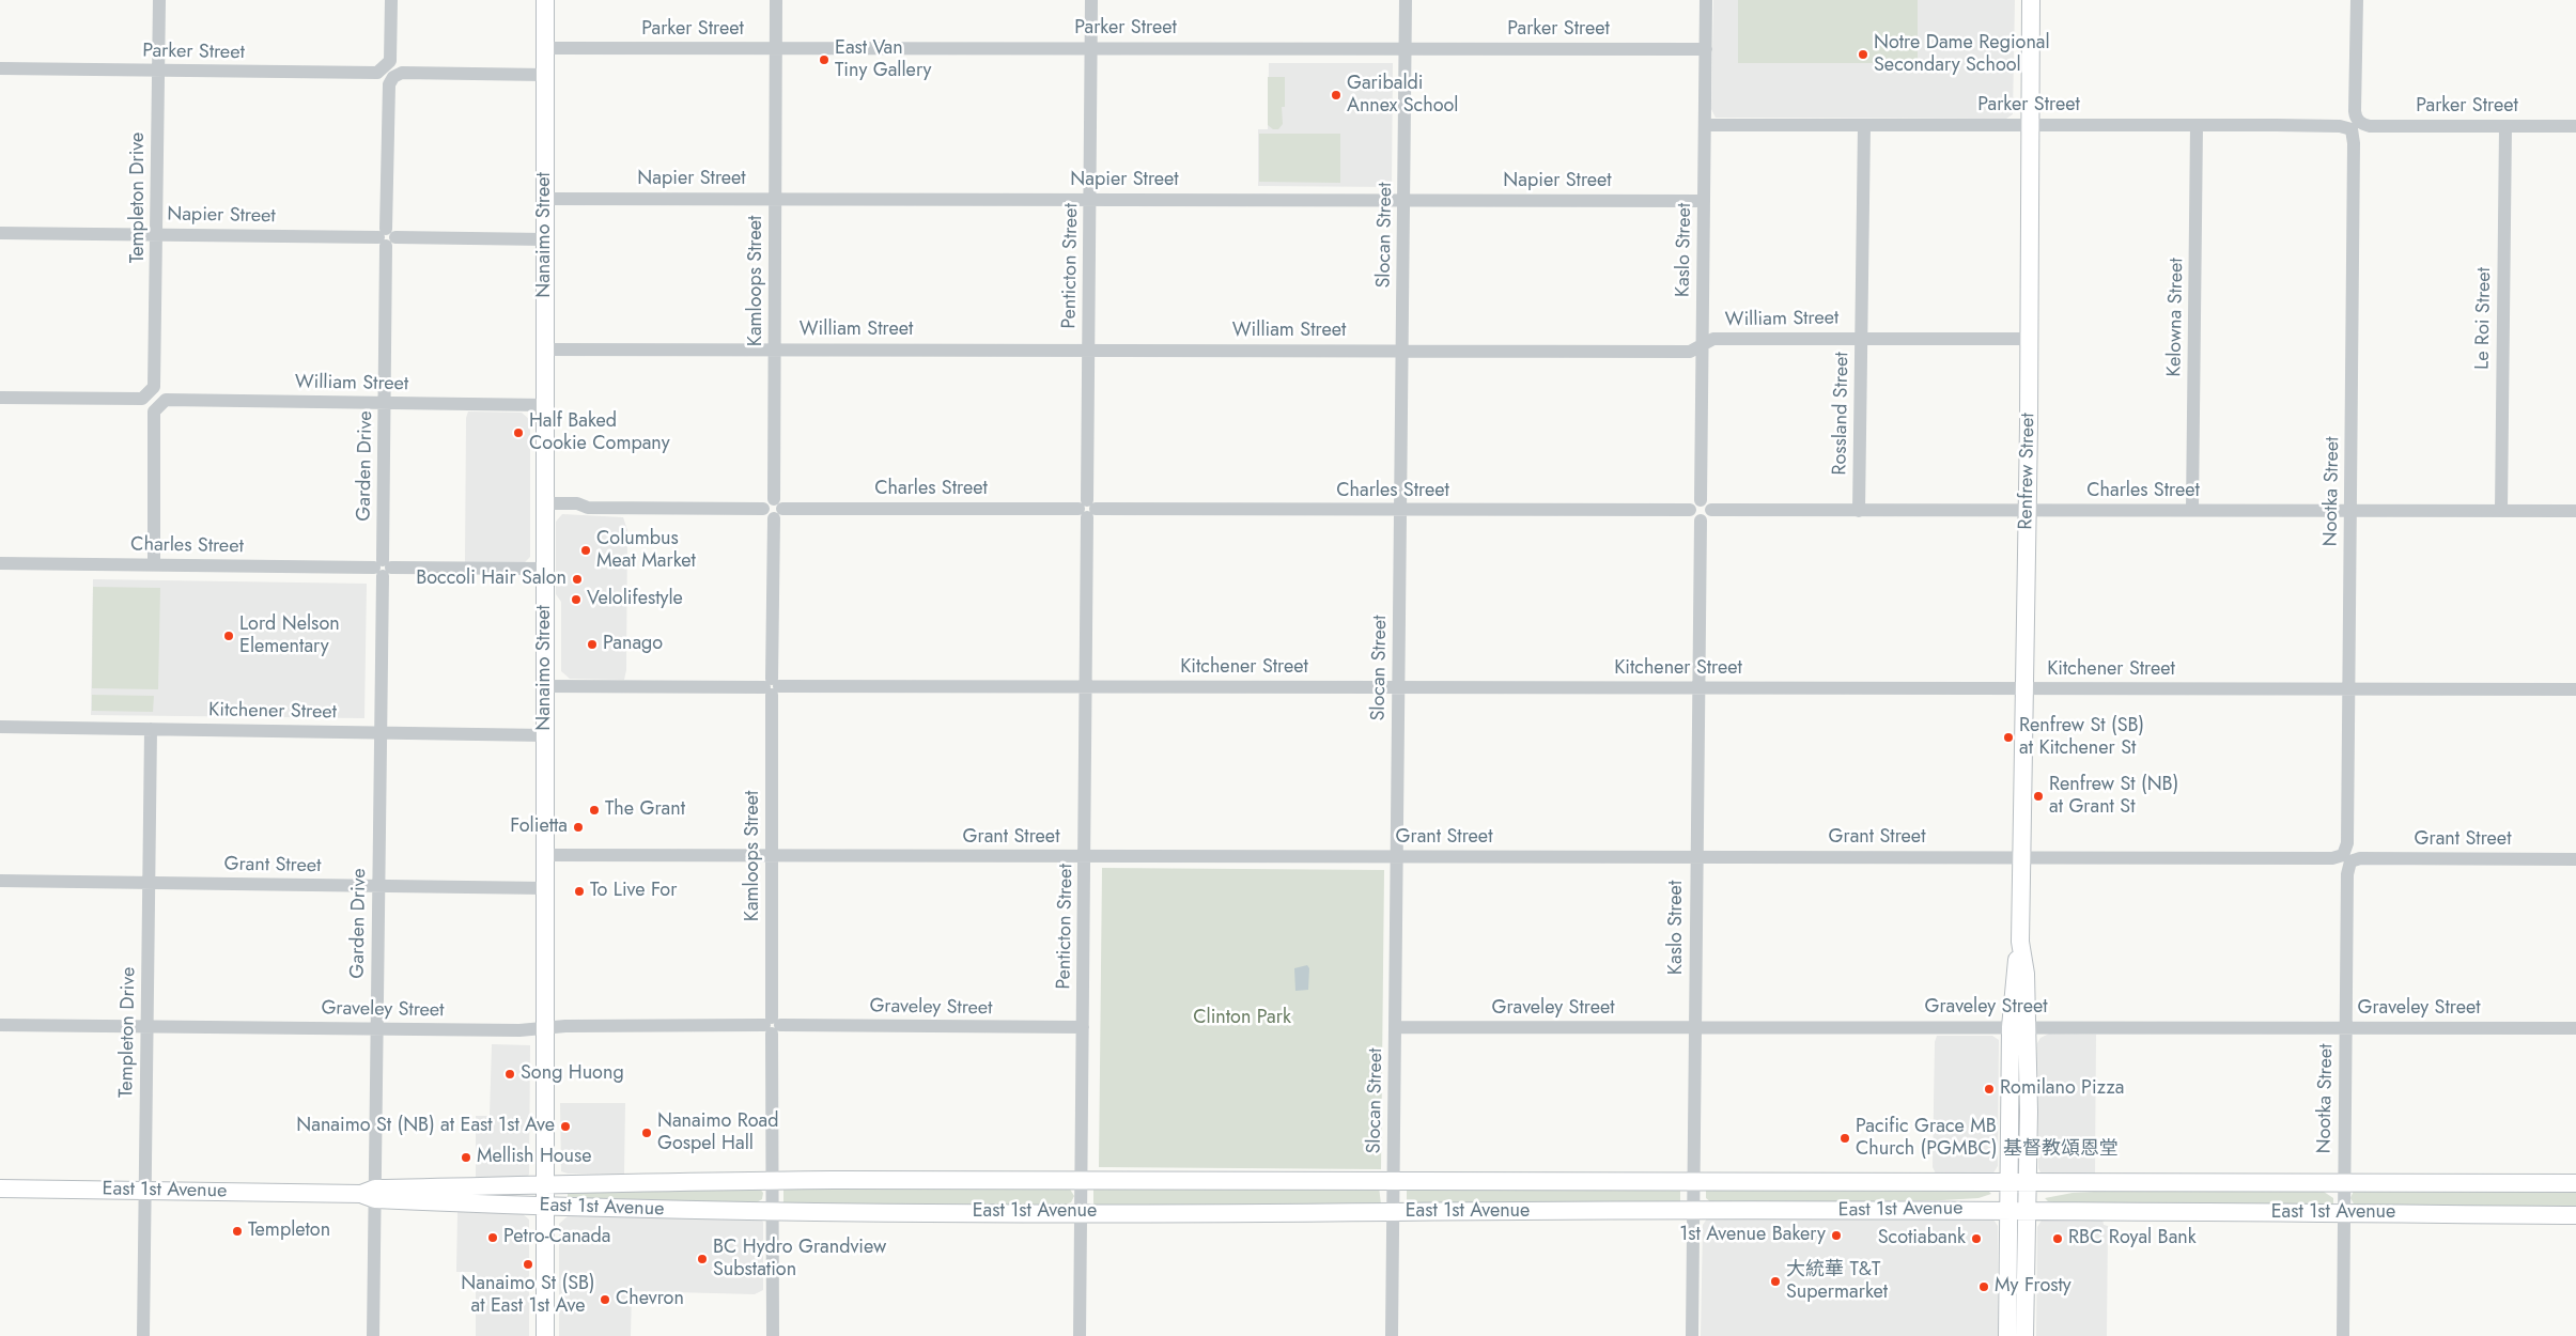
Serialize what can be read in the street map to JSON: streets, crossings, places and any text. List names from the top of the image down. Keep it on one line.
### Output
{"streets":{"main road":["Nanaimo Street","Renfrew Street","East 1st Avenue"],"street":["Parker Street","Napier Street","Templeton Drive","Slocan Street","Kaslo Street","Penticton Street","Kamloops Street","Kelowna Street","Le Roi Street","William Street","Rossland Street","Garden Drive","Charles Street","Nootka Street","Kitchener Street","Grant Street","Graveley Street"]},"crossings":[["Parker Street","Templeton Drive"],["Parker Street","Nanaimo Street"],["Parker Street","Slocan Street"],["Parker Street","Kaslo Street"],["Parker Street","Penticton Street"],["Parker Street","Kamloops Street"],["Parker Street","Kelowna Street"],["Parker Street","Le Roi Street"],["Parker Street","Rossland Street"],["Parker Street","Garden Drive"],["Parker Street","Renfrew Street"],["Parker Street","Nootka Street"],["Napier Street","Templeton Drive"],["Napier Street","Nanaimo Street"],["Napier Street","Slocan Street"],["Napier Street","Kaslo Street"],["Napier Street","Penticton Street"],["Napier Street","Kamloops Street"],["Napier Street","Garden Drive"],["Templeton Drive","William Street"],["Templeton Drive","Charles Street"],["Templeton Drive","Kitchener Street"],["Templeton Drive","Grant Street"],["Templeton Drive","Graveley Street"],["Templeton Drive","East 1st Avenue"],["Nanaimo Street","William Street"],["Nanaimo Street","Charles Street"],["Nanaimo Street","Kitchener Street"],["Nanaimo Street","Grant Street"],["Nanaimo Street","Graveley Street"],["Nanaimo Street","East 1st Avenue"],["Slocan Street","William Street"],["Slocan Street","Charles Street"],["Slocan Street","Kitchener Street"],["Slocan Street","Grant Street"],["Slocan Street","Graveley Street"],["Slocan Street","East 1st Avenue"],["Kaslo Street","William Street"],["Kaslo Street","Charles Street"],["Kaslo Street","Kitchener Street"],["Kaslo Street","Grant Street"],["Kaslo Street","Graveley Street"],["Kaslo Street","East 1st Avenue"],["Penticton Street","William Street"],["Penticton Street","Charles Street"],["Penticton Street","Kitchener Street"],["Penticton Street","Grant Street"],["Penticton Street","Graveley Street"],["Penticton Street","East 1st Avenue"],["Kamloops Street","William Street"],["Kamloops Street","Charles Street"],["Kamloops Street","Kitchener Street"],["Kamloops Street","Grant Street"],["Kamloops Street","Graveley Street"],["Kamloops Street","East 1st Avenue"],["Kelowna Street","Charles Street"],["Le Roi Street","Charles Street"],["William Street","Rossland Street"],["William Street","Garden Drive"],["William Street","Renfrew Street"],["Rossland Street","Charles Street"],["Garden Drive","Charles Street"],["Garden Drive","Kitchener Street"],["Garden Drive","Grant Street"],["Garden Drive","Graveley Street"],["Garden Drive","East 1st Avenue"],["Renfrew Street","Charles Street"],["Renfrew Street","Kitchener Street"],["Renfrew Street","Grant Street"],["Renfrew Street","Graveley Street"],["Renfrew Street","East 1st Avenue"],["Charles Street","Nootka Street"],["Nootka Street","Kitchener Street"],["Nootka Street","Grant Street"],["Nootka Street","Graveley Street"],["Nootka Street","East 1st Avenue"]],"parks":["Clinton Park"],"places":["Notre Dame Regional Secondary School","East Van Tiny Gallery","Garibaldi Annex School","Half Baked Cookie Company","Columbus Meat Market","Boccoli Hair Salon","Velolifestyle","Lord Nelson Elementary","Panago","Renfrew St (SB) at Kitchener St","Renfrew St (NB) at Grant St","The Grant","Folietta","To Live For","Song Huong","Romilano Pizza","Nanaimo St (NB) at East 1st Ave","Nanaimo Road Gospel Hall","Pacific Grace MB Church (PGMBC) 基督教頌恩堂","Mellish House","Templeton","1st Avenue Bakery","Petro-Canada","Scotiabank","RBC Royal Bank","BC Hydro Grandview Substation","Nanaimo St (SB) at East 1st Ave","大統華 T&T Supermarket","My Frosty","Chevron"]}
